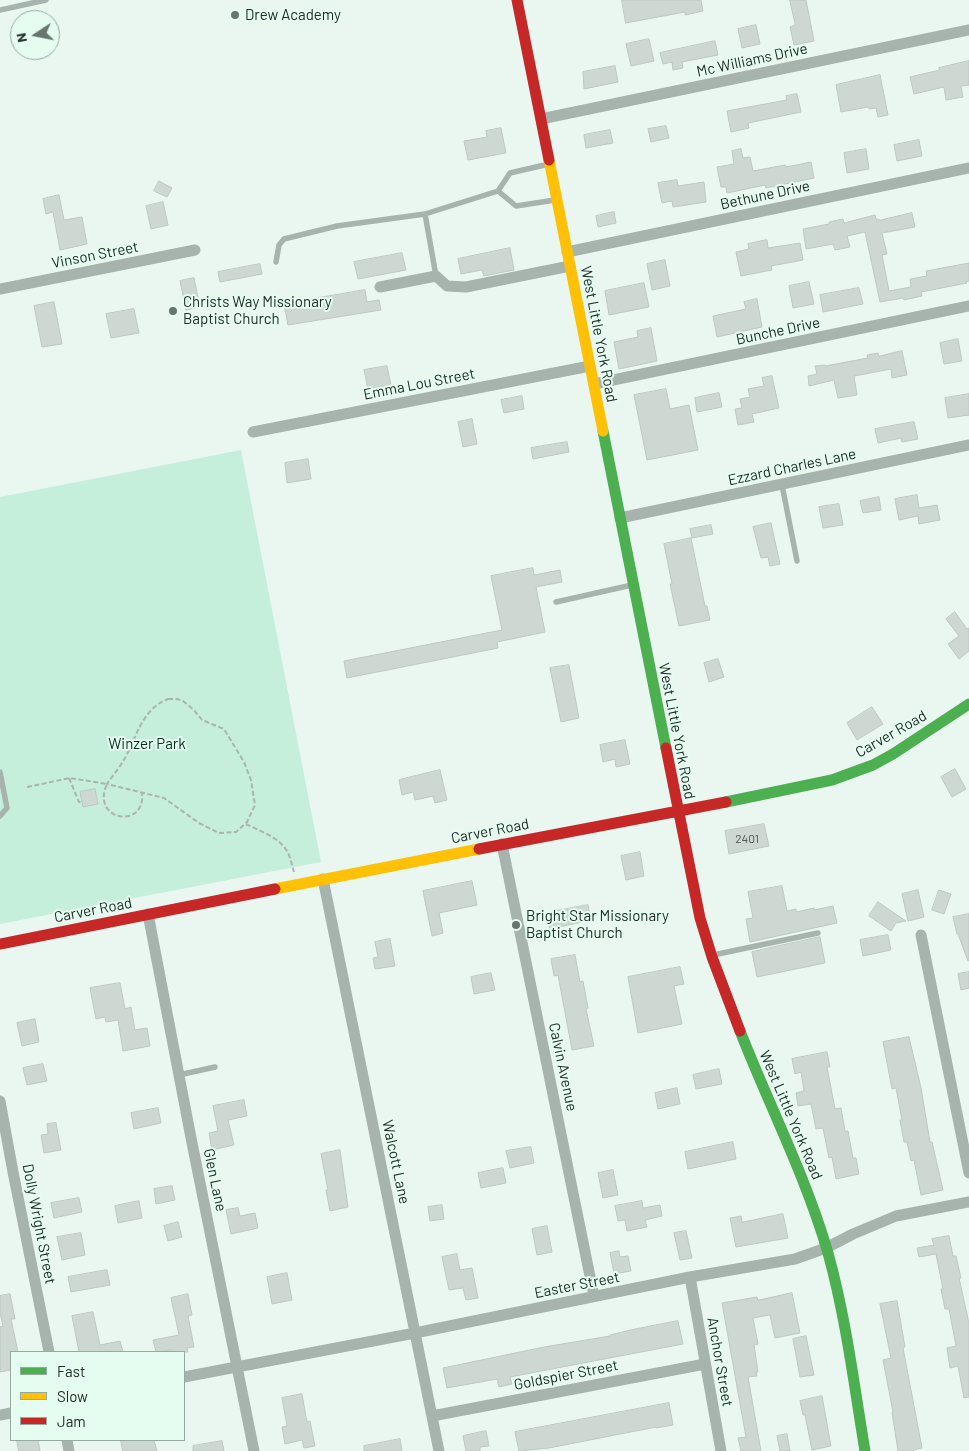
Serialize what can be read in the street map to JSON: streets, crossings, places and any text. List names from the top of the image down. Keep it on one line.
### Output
{"streets":{"street":["Mc Williams Drive","Bethune Drive","Vinson Street","Bunche Drive","West Little York Road","Emma Lou Street","Ezzard Charles Lane","Carver Road","Calvin Avenue","Walcott Lane","Glen Lane","Dolly Wright Street","Easter Street","Anchor Street","Goldspier Street"]},"crossings":[["Mc Williams Drive","West Little York Road"],["Bethune Drive","West Little York Road"],["Bunche Drive","West Little York Road"],["West Little York Road","Emma Lou Street"],["West Little York Road","Ezzard Charles Lane"],["West Little York Road","Carver Road"],["West Little York Road","Easter Street"],["Carver Road","Calvin Avenue"],["Carver Road","Walcott Lane"],["Carver Road","Glen Lane"],["Calvin Avenue","Easter Street"],["Walcott Lane","Easter Street"],["Walcott Lane","Goldspier Street"],["Glen Lane","Easter Street"],["Easter Street","Anchor Street"],["Anchor Street","Goldspier Street"]],"parks":["Winzer Park"],"places":["Drew Academy","Christs Way Missionary Baptist Church","Bright Star Missionary Baptist Church"],"house_numbers":["2401"],"legend":["Fast","Slow","Jam"],"north":"left"}
